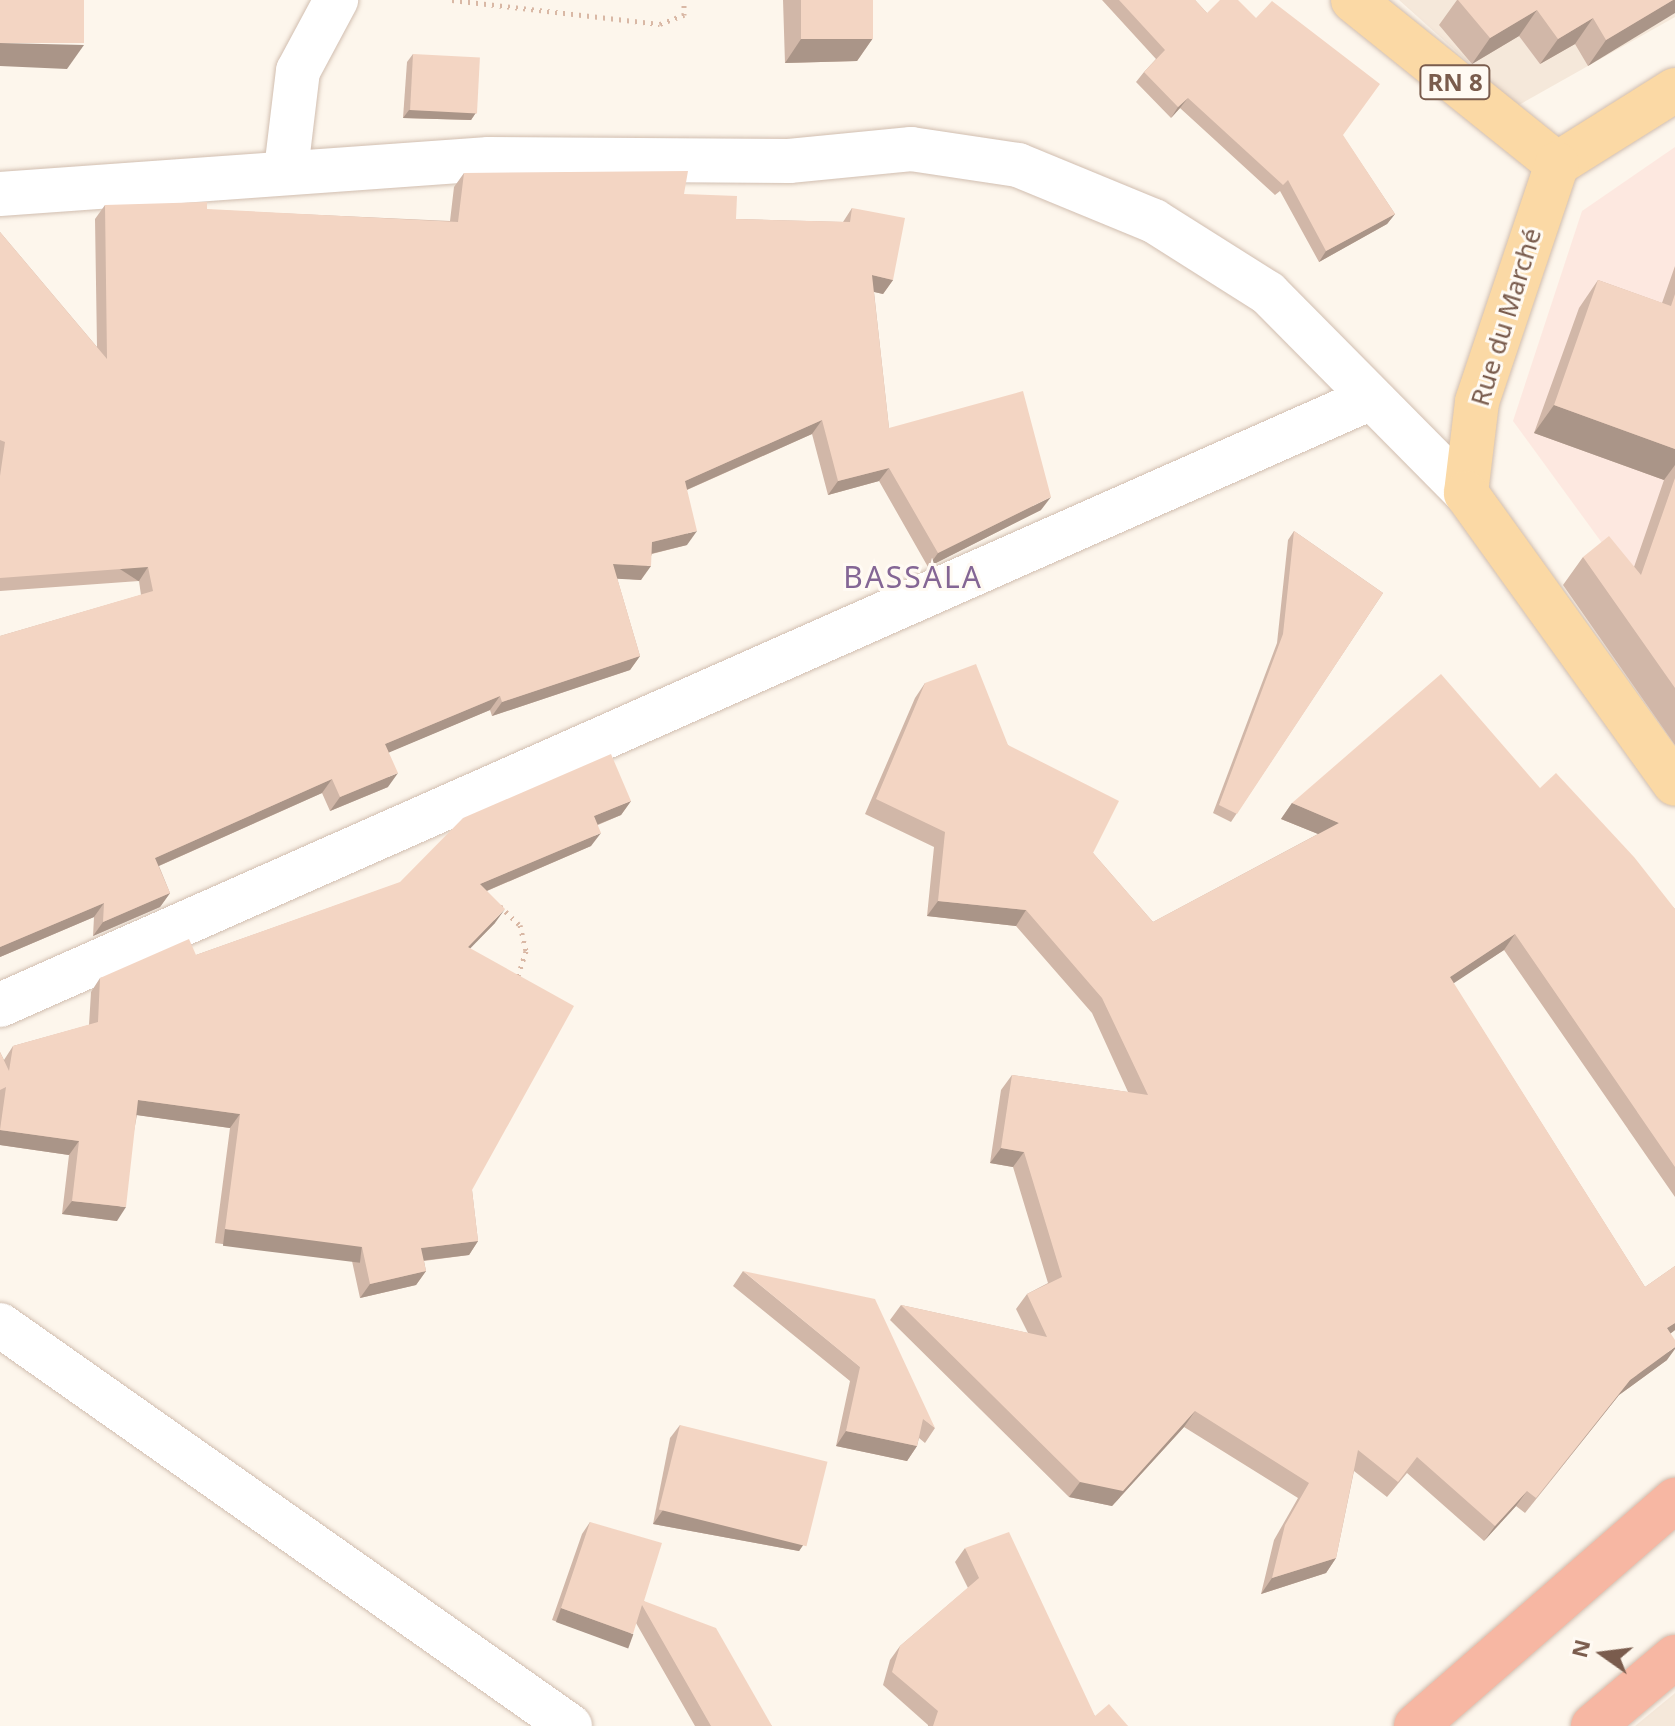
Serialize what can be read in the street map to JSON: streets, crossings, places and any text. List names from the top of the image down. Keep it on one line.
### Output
{"streets":{"main road":["RN 8","Rue du Marché"]},"crossings":[["RN 8","Rue du Marché"]],"districts":["BASSALA"],"north":"left"}
